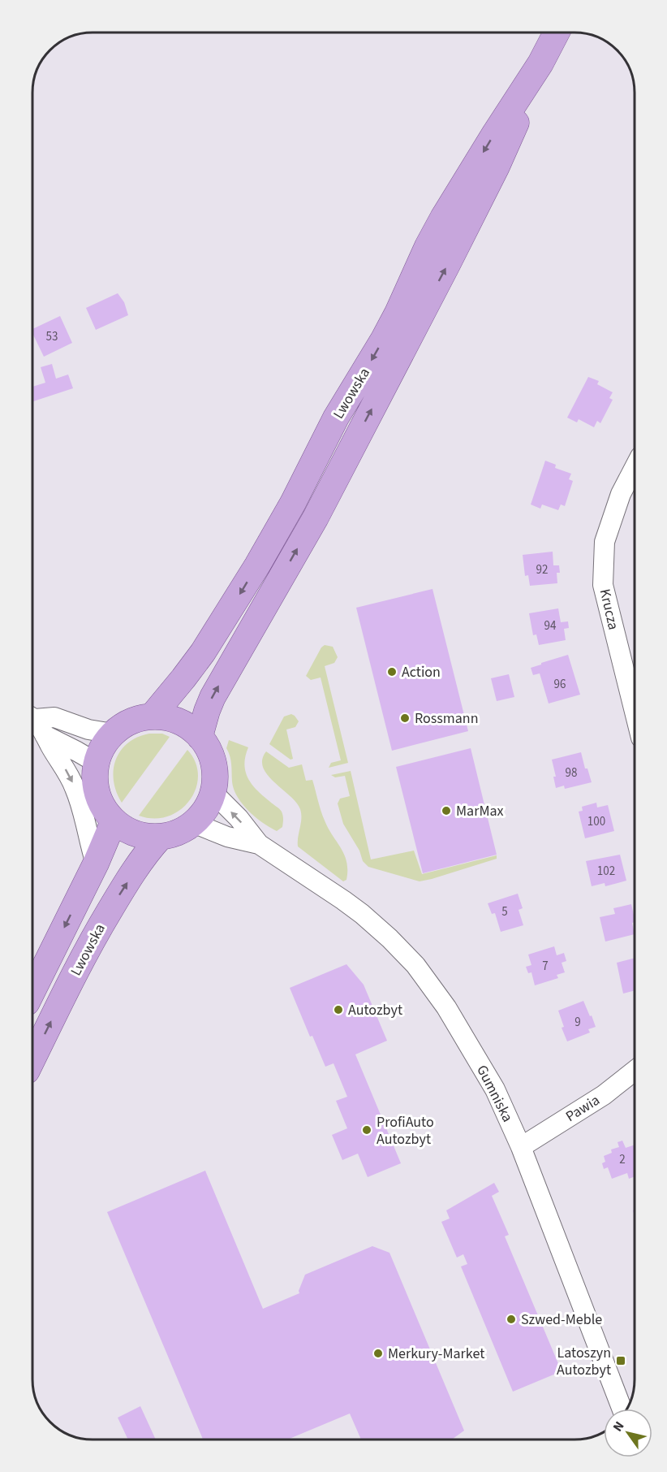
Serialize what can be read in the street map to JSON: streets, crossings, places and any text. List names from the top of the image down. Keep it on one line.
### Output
{"streets":{"main road":["Lwowska"],"street":["Krucza","Gumniska","Pawia"]},"crossings":[["Gumniska","Pawia"]],"places":{"other":["Action","Rossmann","MarMax","Autozbyt","ProfiAuto Autozbyt","Szwed-Meble","Merkury-Market"],"transit":["Latoszyn Autozbyt"]},"house_numbers":["53","92","94","96","98","100","102","5","7","9","2"],"north":"top left"}
